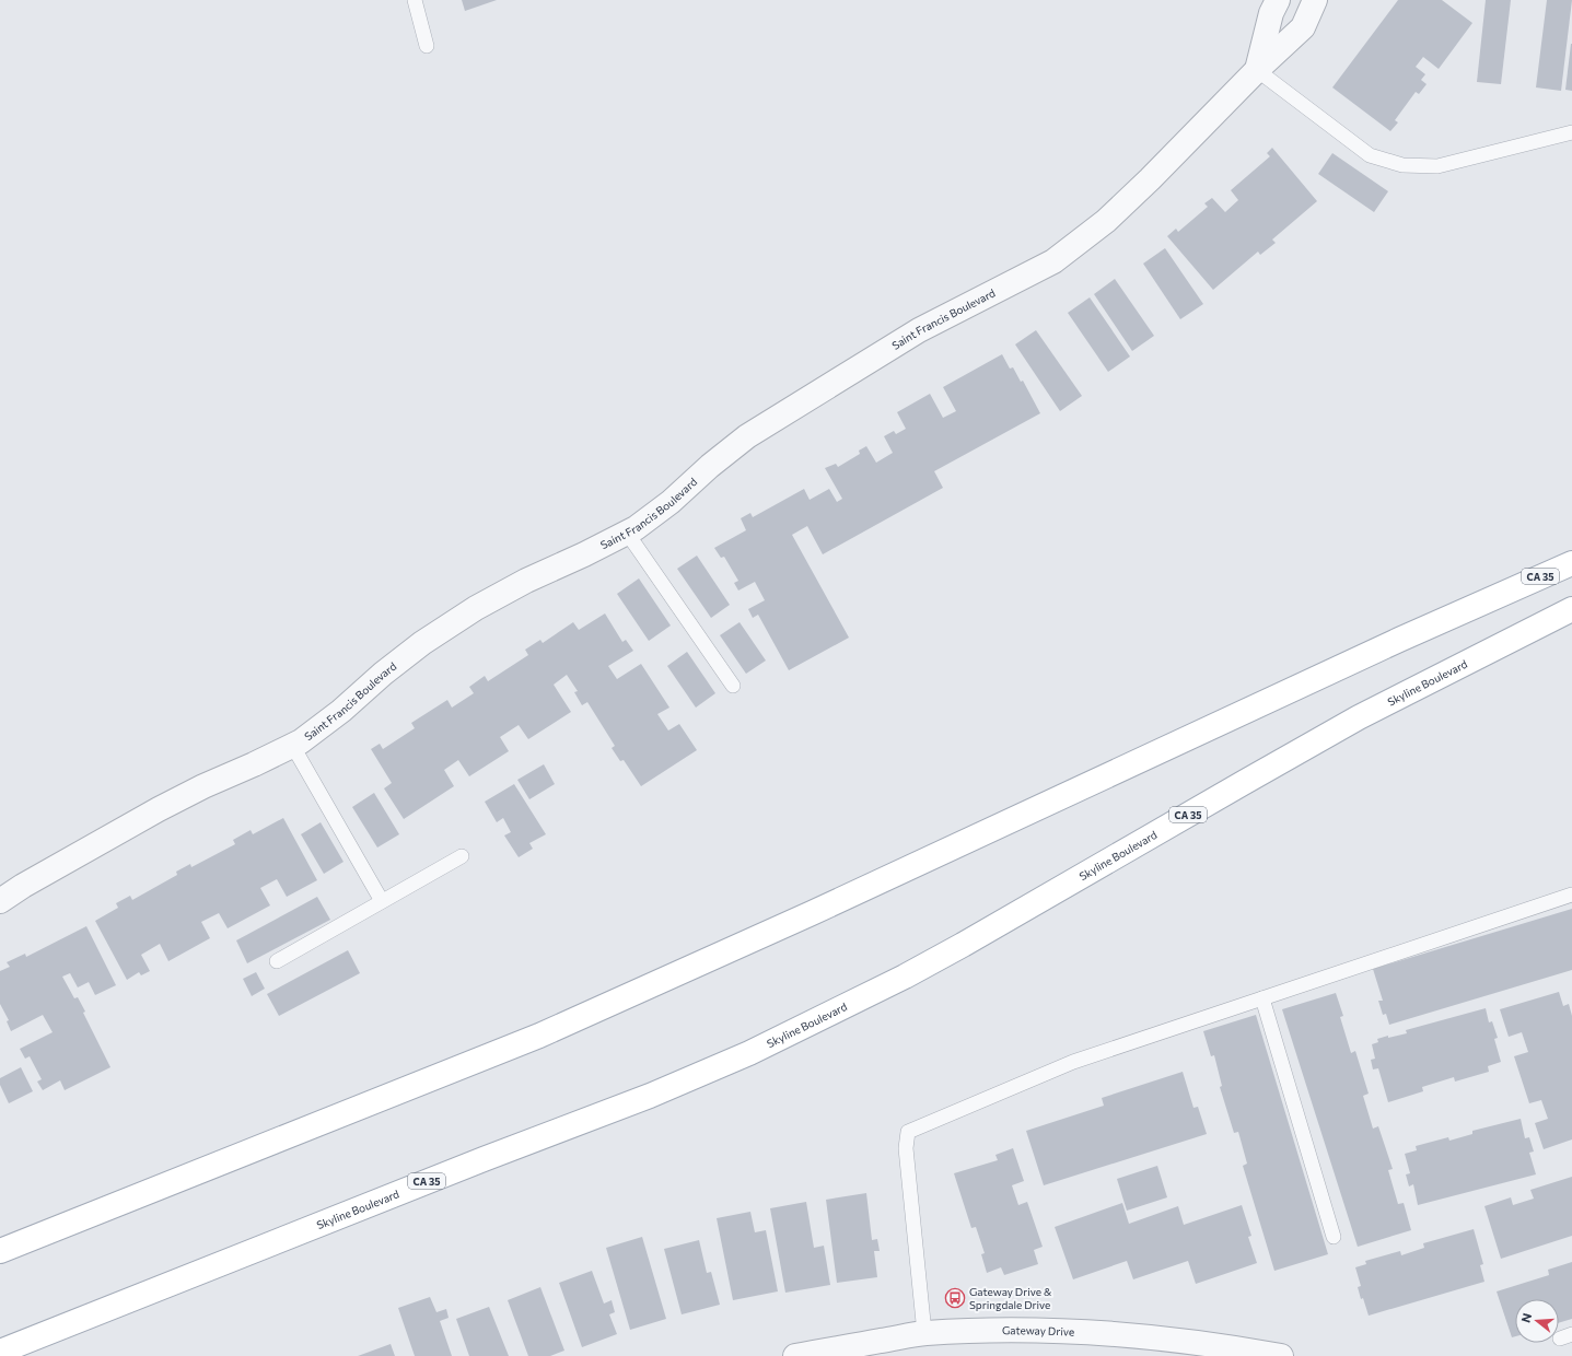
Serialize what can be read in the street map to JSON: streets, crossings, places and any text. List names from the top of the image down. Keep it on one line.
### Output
{"streets":{"main road":["CA 35","Skyline Boulevard"],"street":["Saint Francis Boulevard","Gateway Drive"]},"places":{"bus stop":["Gateway Drive & Springdale Drive"]},"north":"left"}
